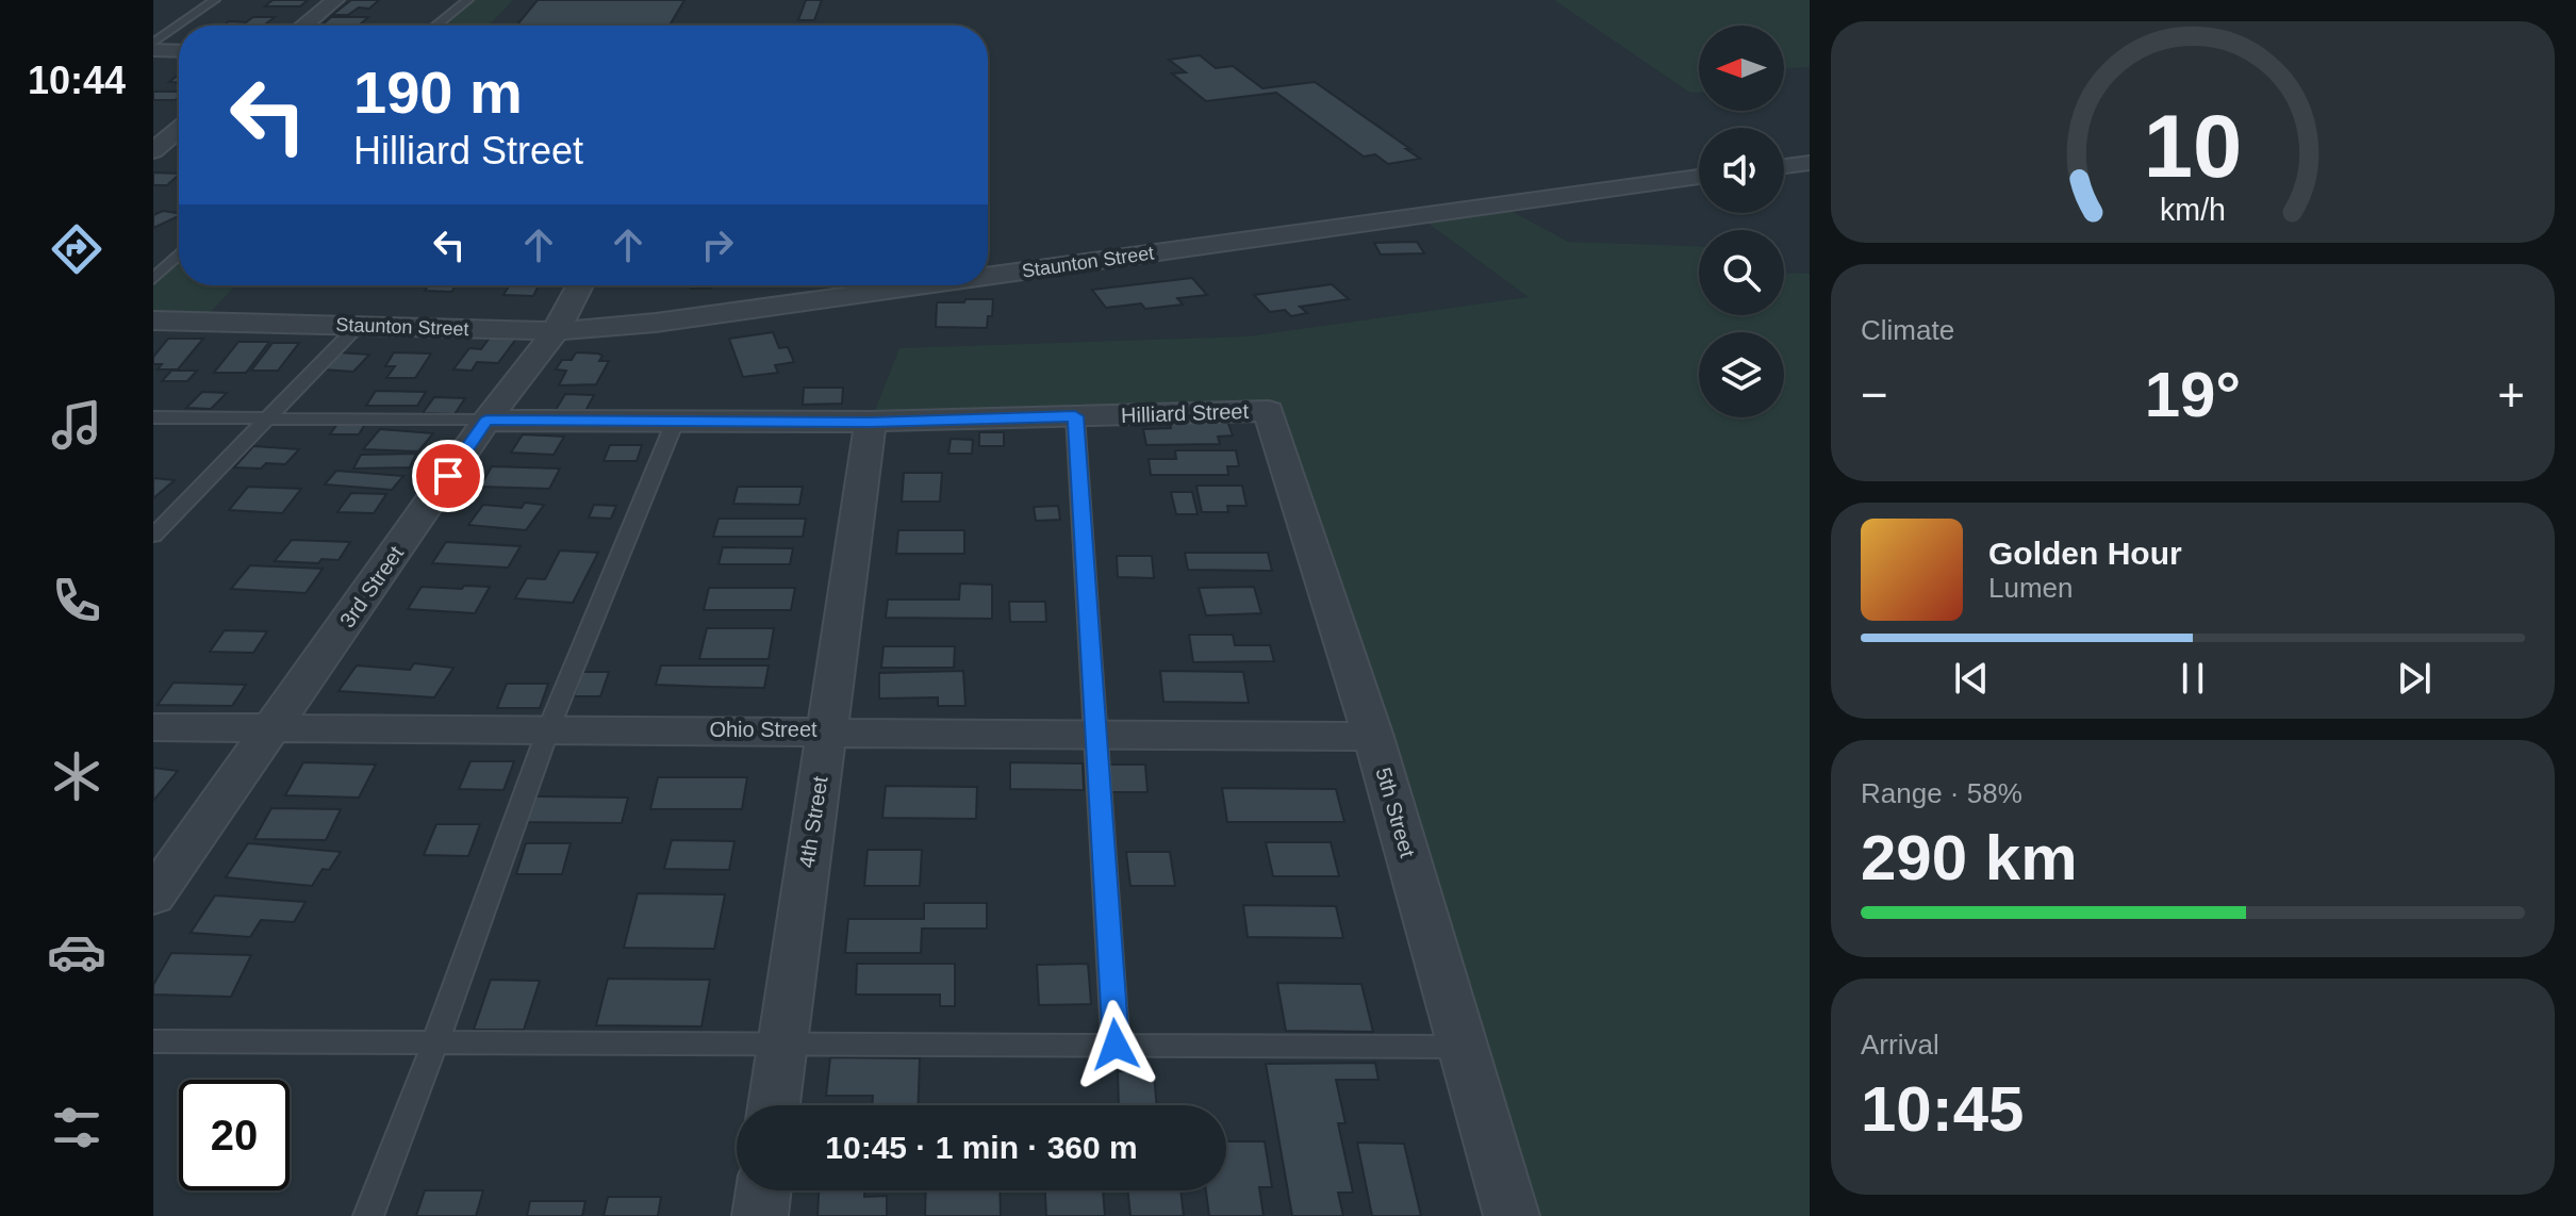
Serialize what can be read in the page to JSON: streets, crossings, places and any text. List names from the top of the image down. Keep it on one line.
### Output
{"streets":{"street":["Staunton Street","Hilliard Street","3rd Street","Ohio Street","5th Street","4th Street"]},"crossings":[["Staunton Street","3rd Street"],["Hilliard Street","3rd Street"],["Hilliard Street","5th Street"],["Hilliard Street","4th Street"],["3rd Street","Ohio Street"],["Ohio Street","5th Street"],["Ohio Street","4th Street"]],"north":"left","page":{"tabs":"10:44","turn":["190 m","Hilliard Street"],"tile":["Climate",["Range · 58%","290 km"],["Arrival","10:45"]],"heat":["−","19°","+"],"song":["Golden Hour","Lumen"],"limit":"20","trip":"10:45 · 1 min · 360 m","gauge":["10","km/h"]}}
